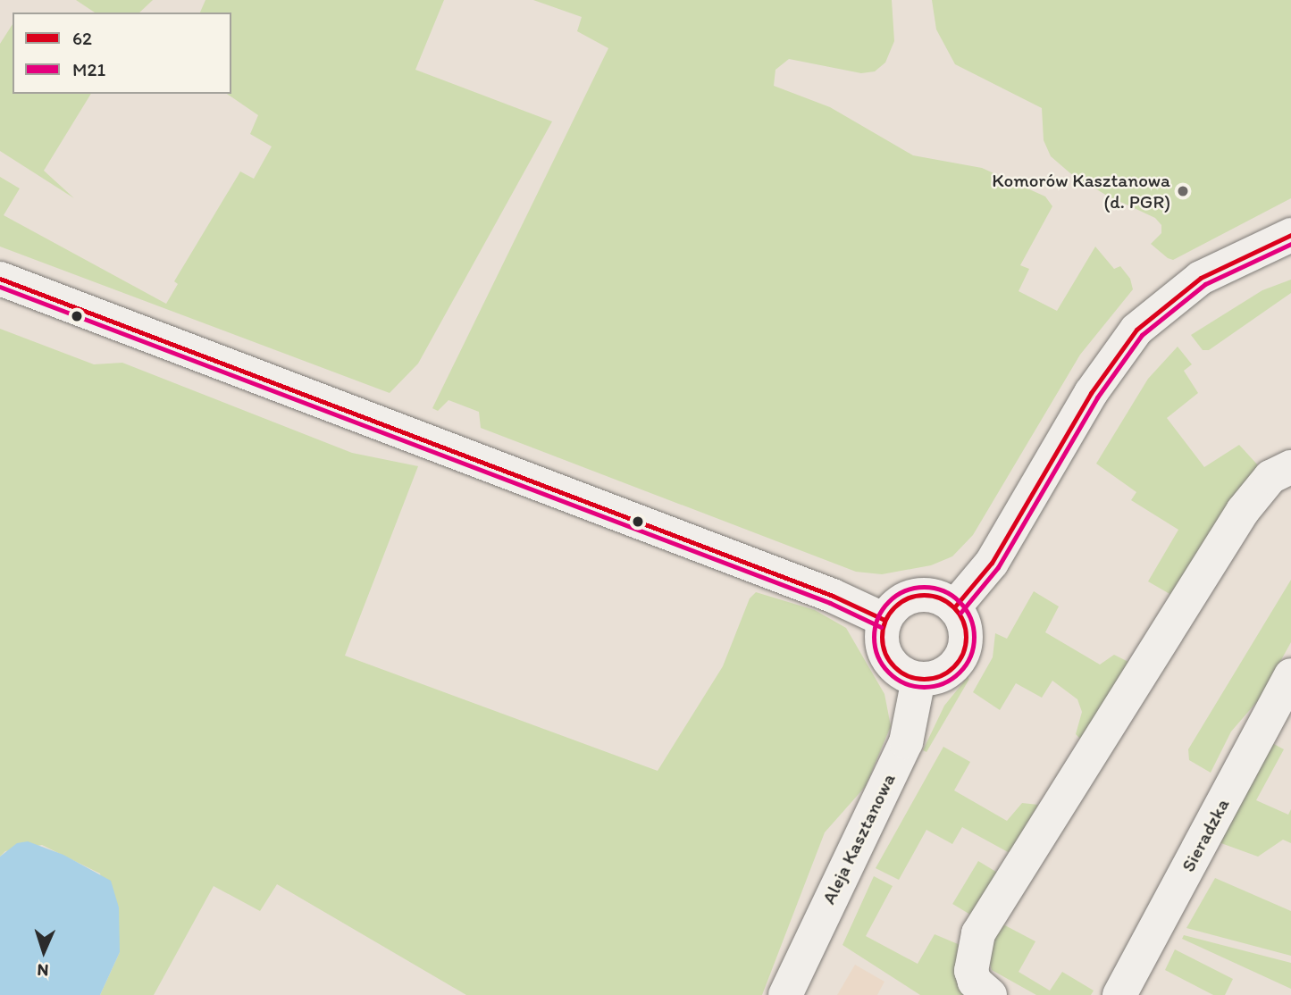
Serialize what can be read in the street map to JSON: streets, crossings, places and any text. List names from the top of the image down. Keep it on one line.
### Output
{"streets":{"street":["Sieradzka","Aleja Kasztanowa"]},"places":["Komorów Kasztanowa (d. PGR)"],"lines":["transit line 62","transit line M21"],"legend":["62","M21"],"north":"bottom"}
